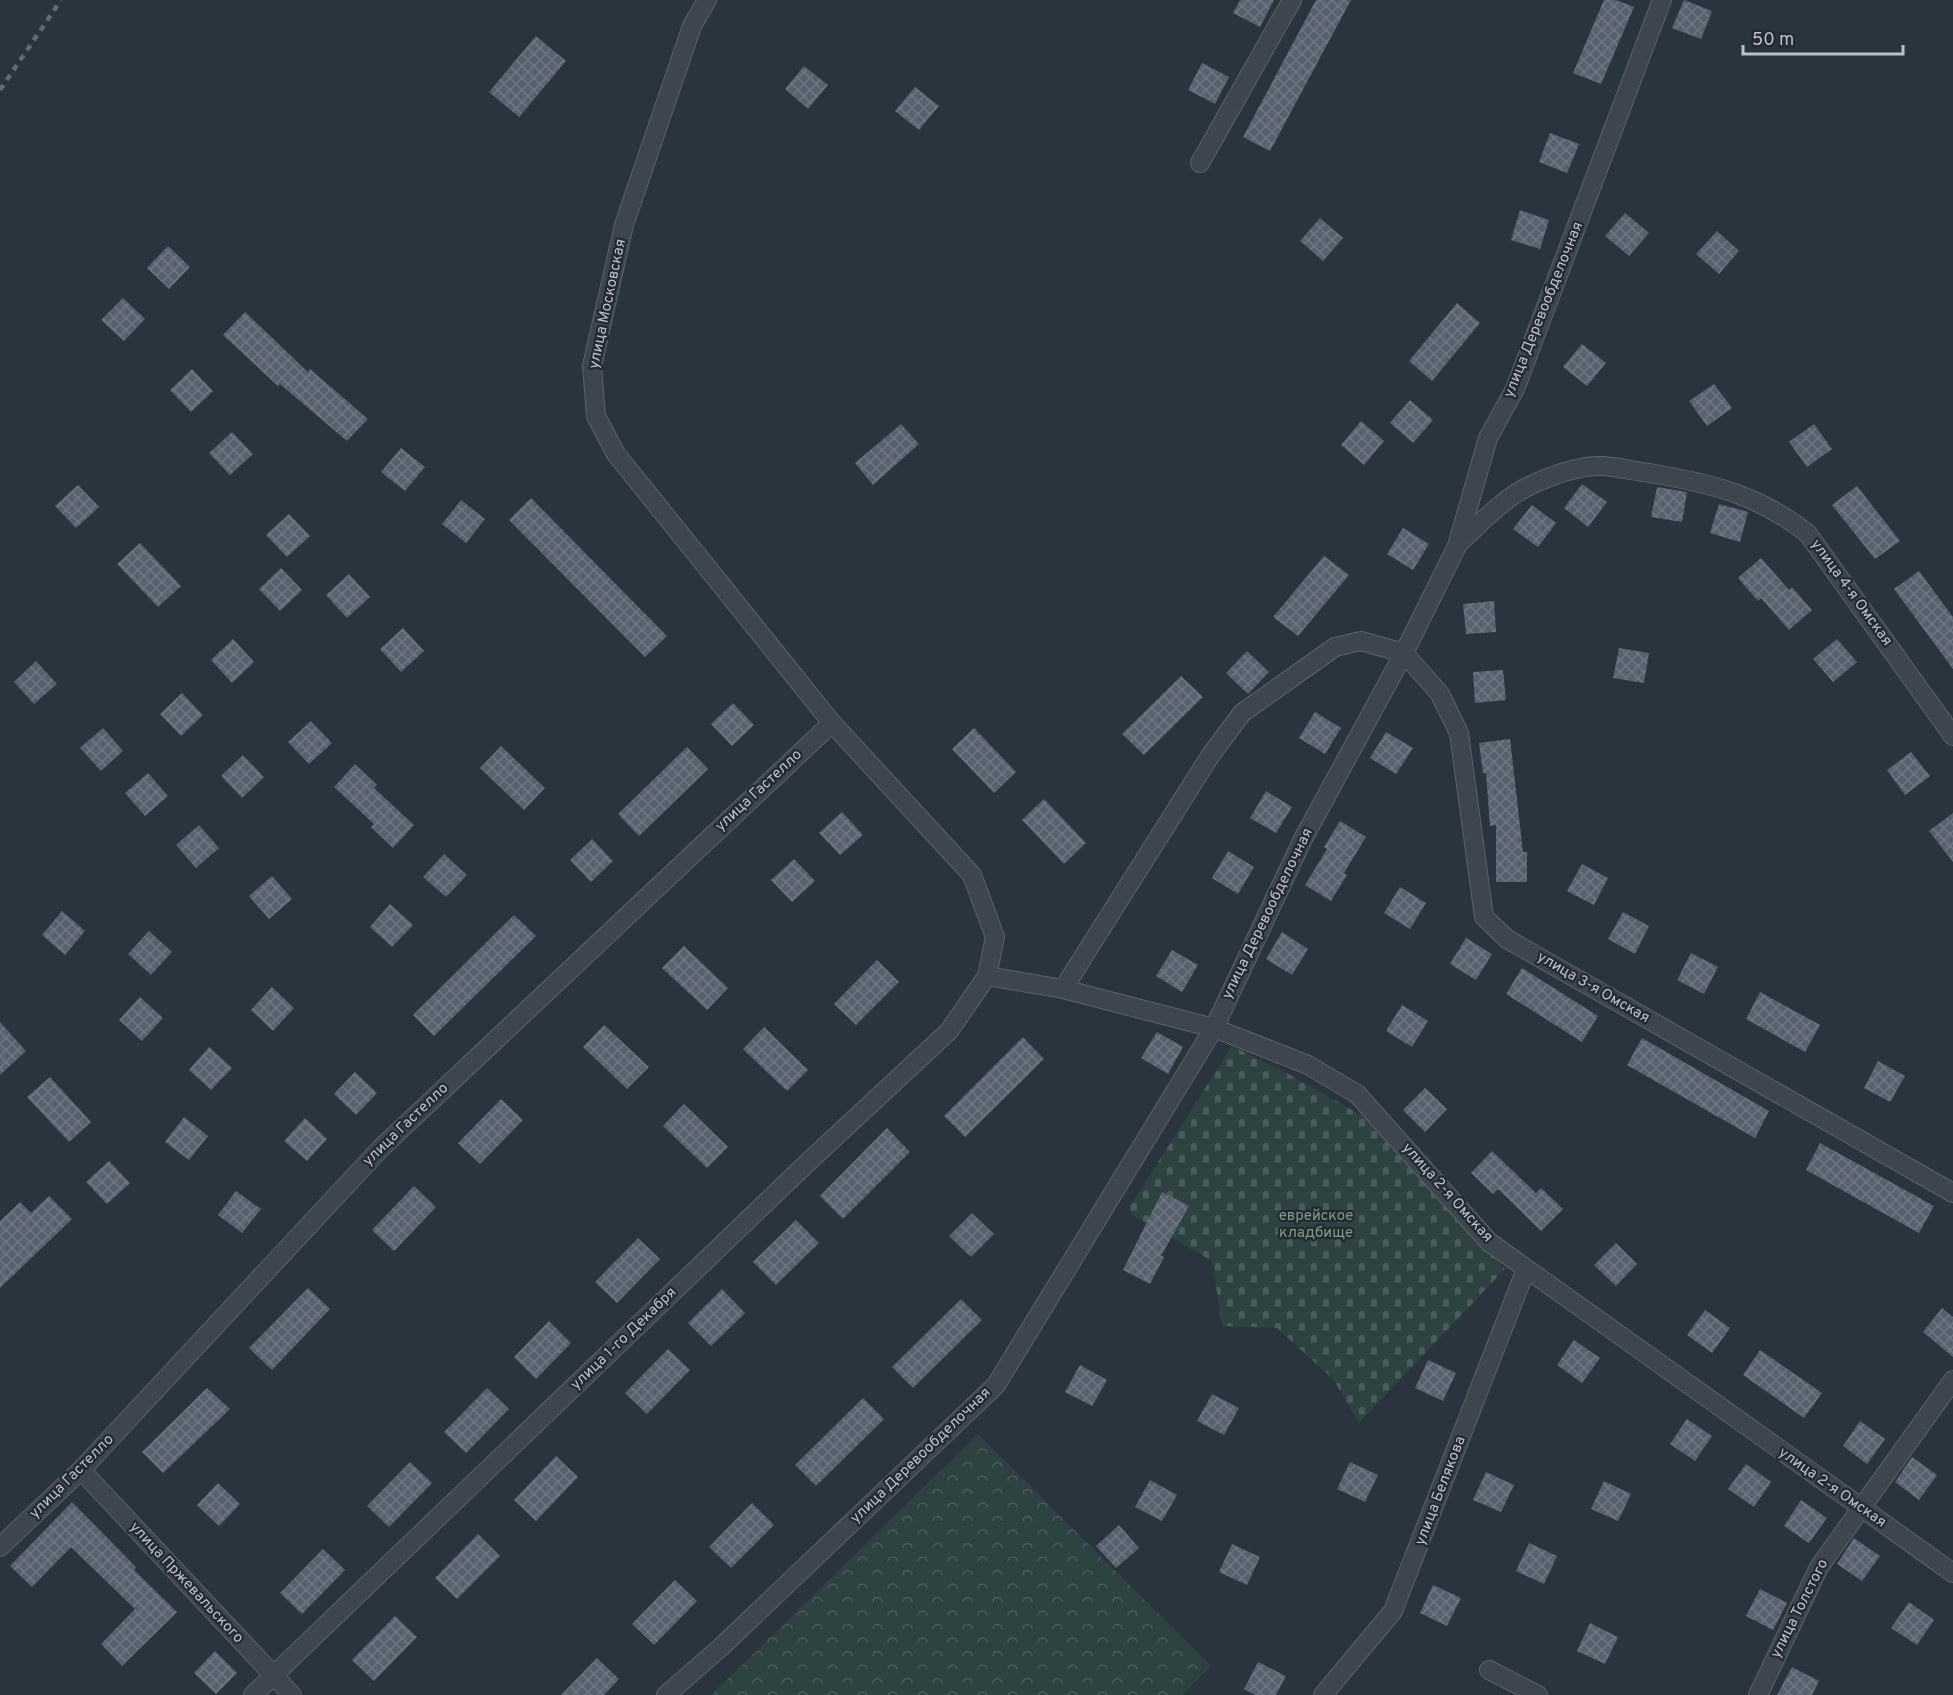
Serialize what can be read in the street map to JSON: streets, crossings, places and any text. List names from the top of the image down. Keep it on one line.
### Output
{"streets":{"street":["улица Московская","улица Деревообделочная","улица 4-я Омская","улица Гастелло","улица 3-я Омская","улица 2-я Омская","улица 1-го Декабря","улица Белякова","улица Пржевальского","улица Толстого"]},"crossings":[["улица Московская","улица Гастелло"],["улица Московская","улица 2-я Омская"],["улица Московская","улица 1-го Декабря"],["улица Деревообделочная","улица 4-я Омская"],["улица Деревообделочная","улица 3-я Омская"],["улица Деревообделочная","улица 2-я Омская"],["улица Гастелло","улица Пржевальского"],["улица 2-я Омская","улица 1-го Декабря"],["улица 2-я Омская","улица Белякова"],["улица 2-я Омская","улица Толстого"],["улица 1-го Декабря","улица Пржевальского"]],"parks":["еврейское кладбище"],"scale_bar":"50 m"}
